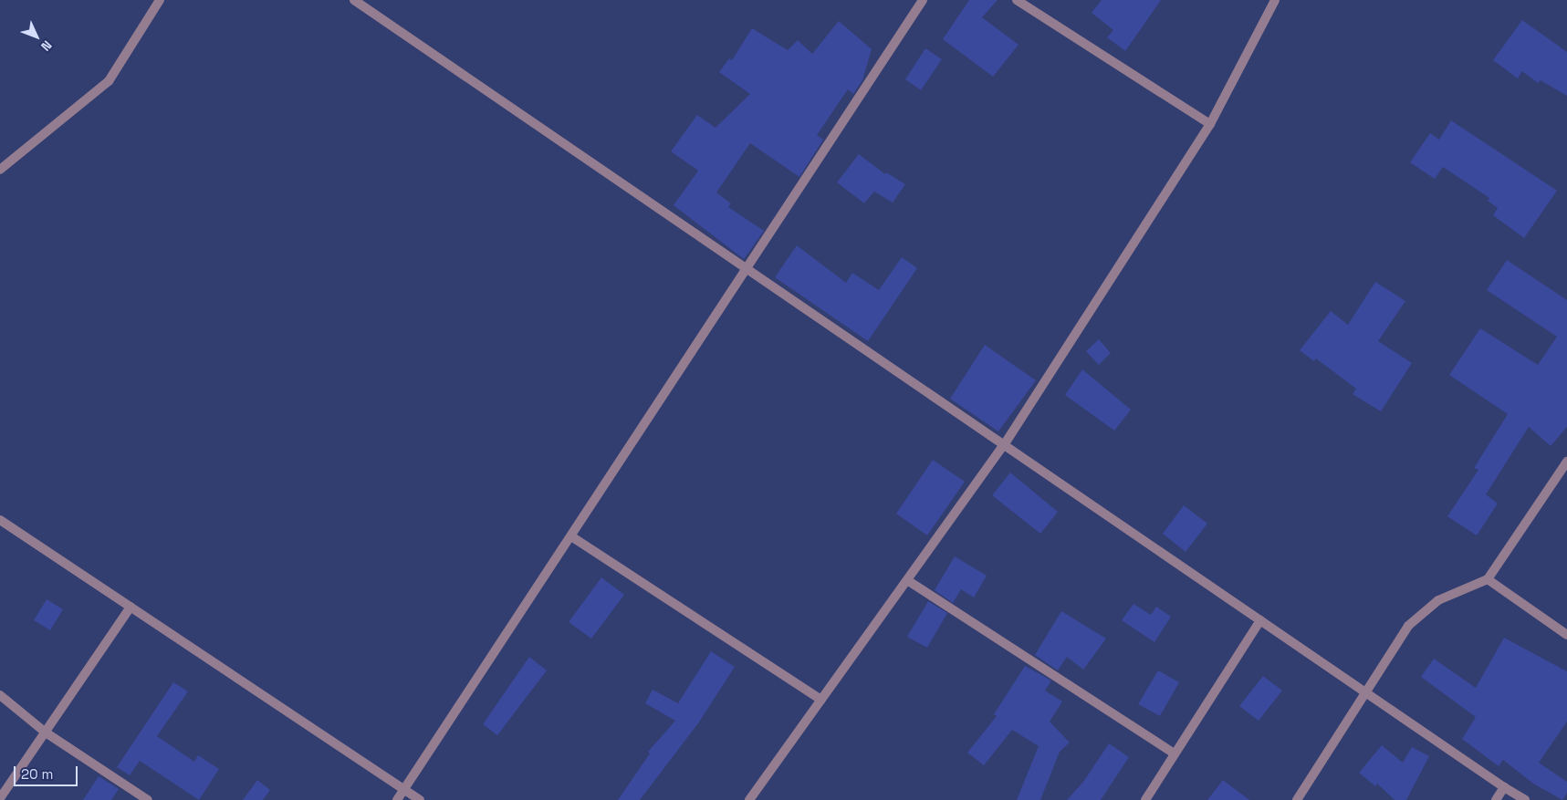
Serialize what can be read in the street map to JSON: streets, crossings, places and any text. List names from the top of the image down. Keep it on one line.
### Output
{"scale_bar":"20 m","north":"bottom right"}
